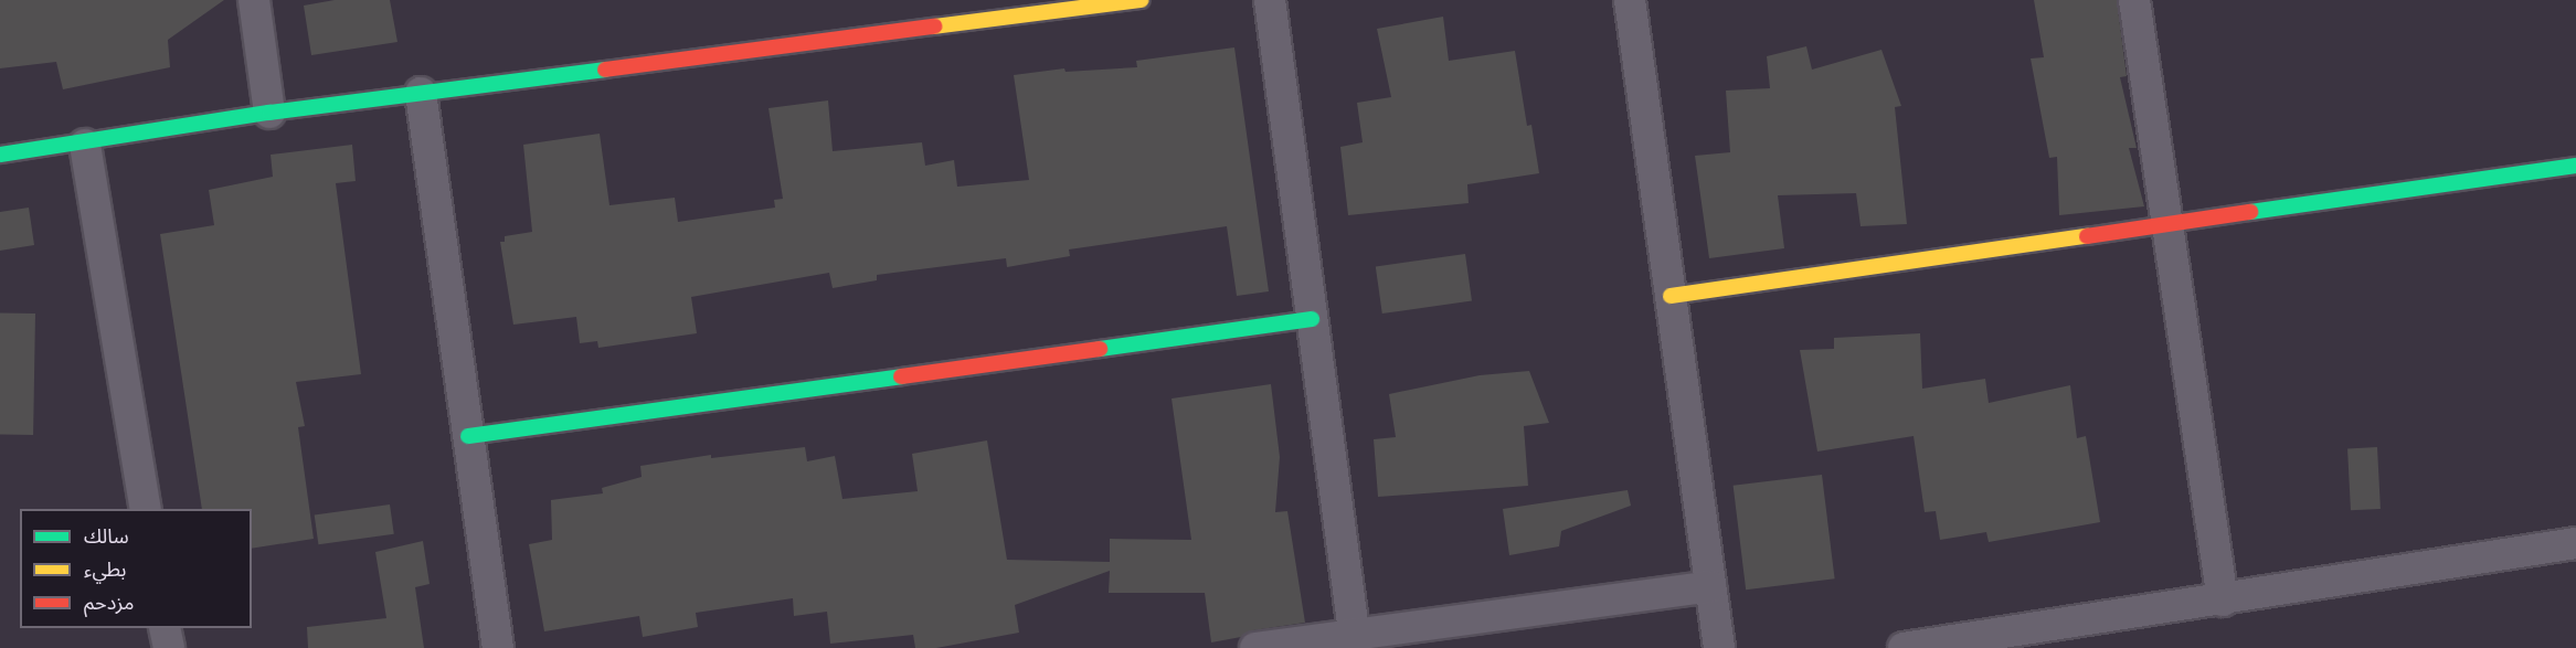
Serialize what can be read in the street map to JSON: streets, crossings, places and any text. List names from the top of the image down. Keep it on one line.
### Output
{"legend":["سالك","بطيء","مزدحم"]}
